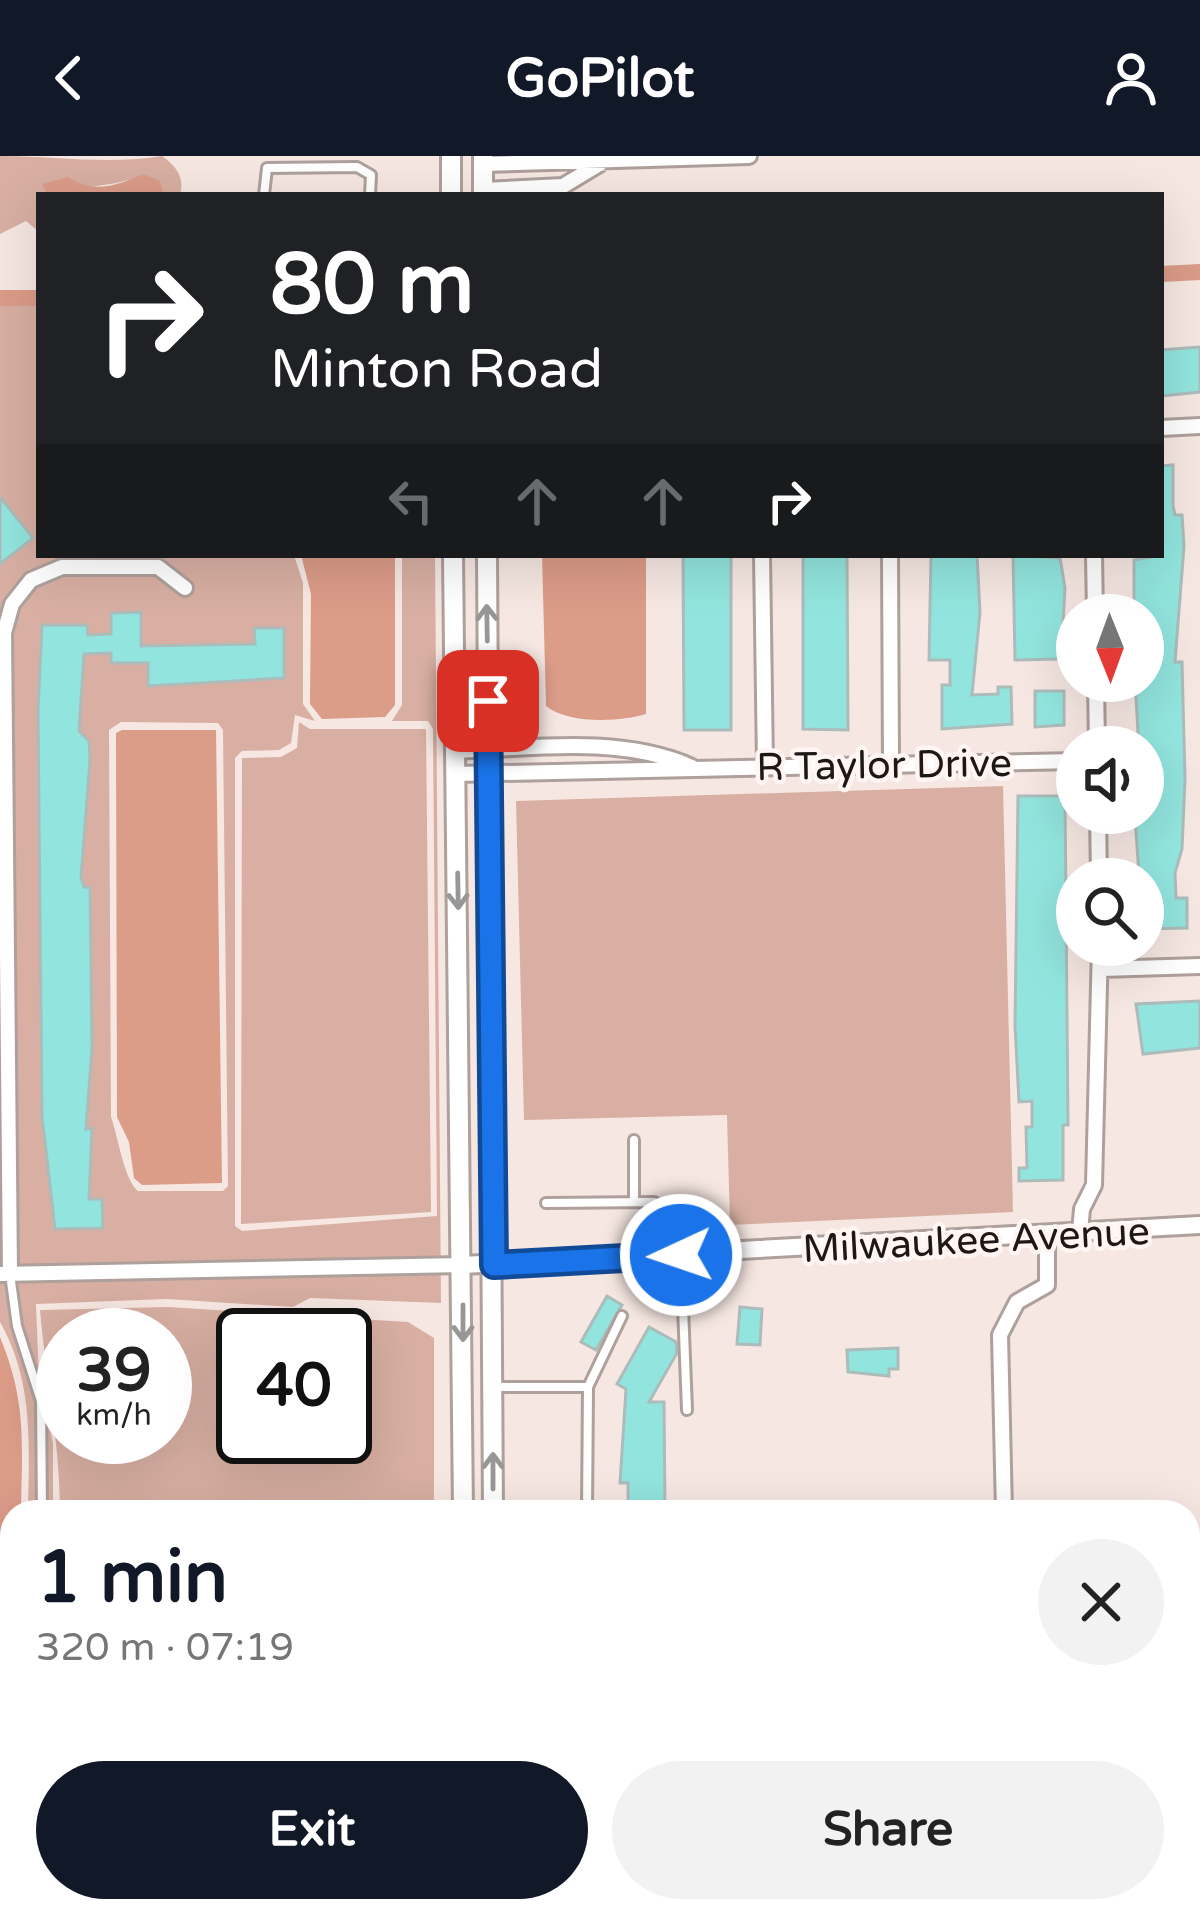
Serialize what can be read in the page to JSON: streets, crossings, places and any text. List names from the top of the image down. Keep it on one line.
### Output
{"streets":{"street":["R Taylor Drive","Milwaukee Avenue"]},"north":"bottom","page":{"header":"GoPilot","turn":["80 m","Minton Road"],"speed":"39 km/h","limit":"40","heading":["1 min","320 m · 07:19"],"buttons":["Exit","Share"]}}
